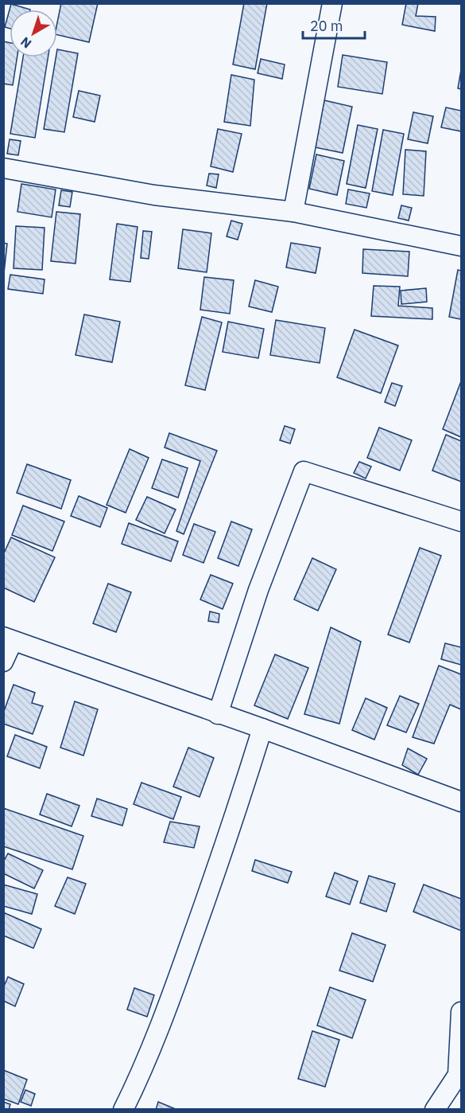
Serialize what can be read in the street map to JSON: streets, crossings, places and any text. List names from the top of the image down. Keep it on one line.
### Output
{"scale_bar":"20 m","north":"bottom left"}
